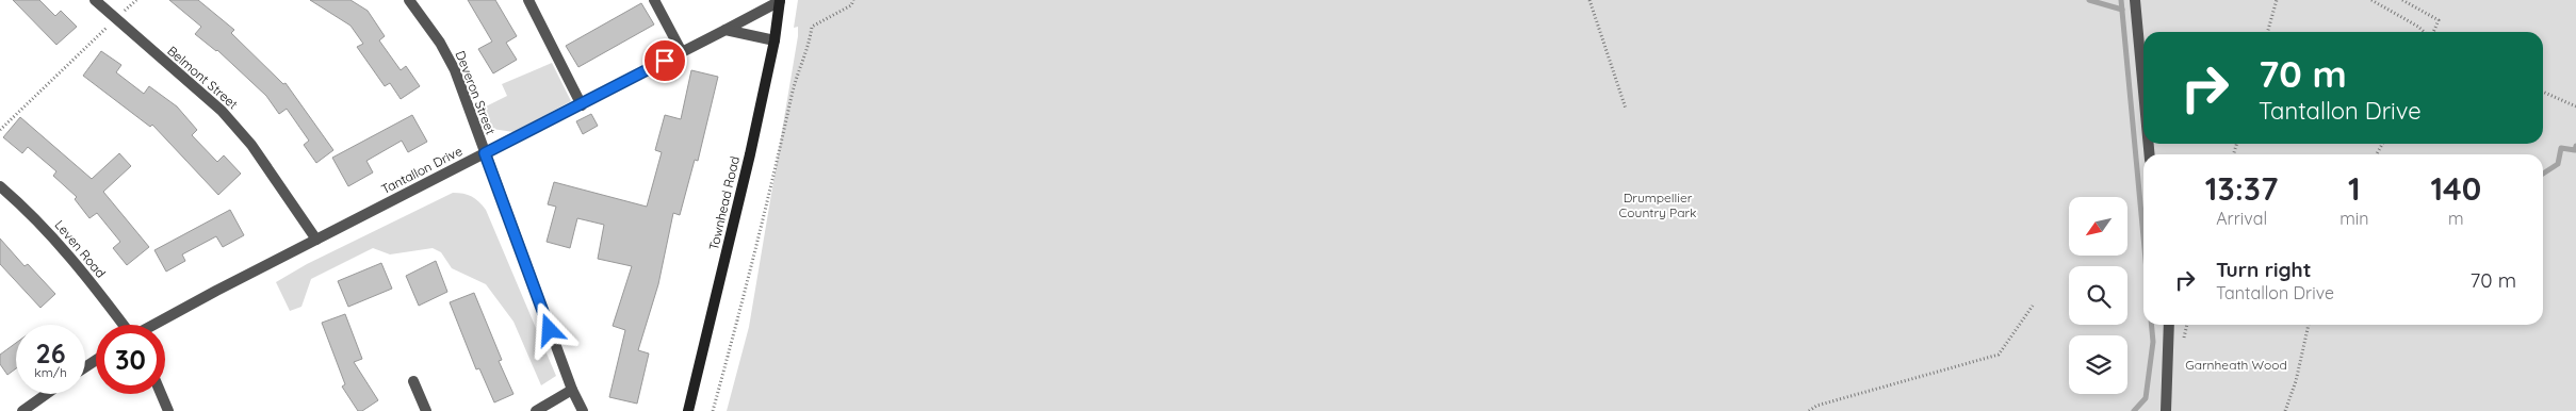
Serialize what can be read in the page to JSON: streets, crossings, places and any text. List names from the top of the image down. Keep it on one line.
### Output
{"streets":{"street":["Belmont Street","Deveron Street","Tantallon Drive","Townhead Road","Leven Road"]},"crossings":[["Belmont Street","Tantallon Drive"],["Deveron Street","Tantallon Drive"],["Tantallon Drive","Townhead Road"]],"parks":["Drumpellier Country Park","Garnheath Wood"],"north":"bottom left","page":{"turn":["70 m","Tantallon Drive"],"eta":["13:37","Arrival","1","min","140","m"],"list":[{"name":"Turn right","note":"Tantallon Drive","value":"70 m"}],"speed":"26 km/h","limit":"30"}}
